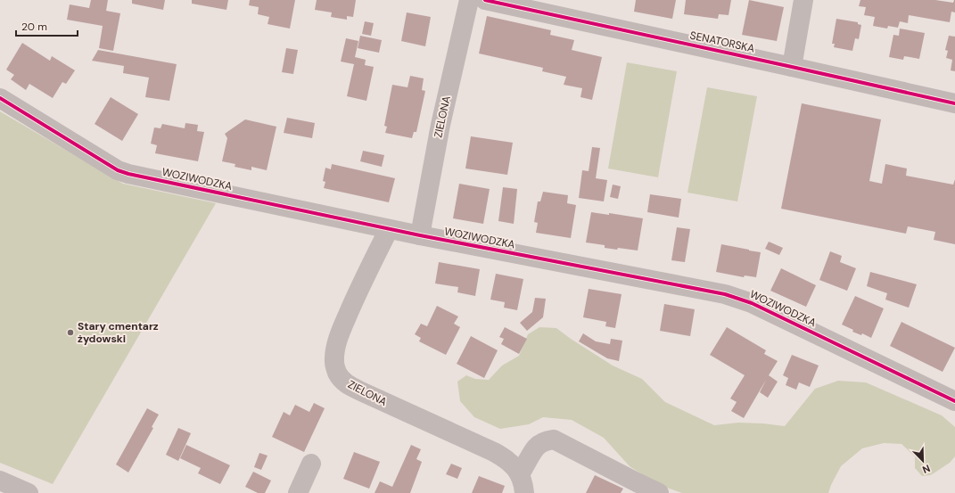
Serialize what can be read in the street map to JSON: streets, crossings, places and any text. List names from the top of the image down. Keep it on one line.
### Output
{"streets":{"street":["SENATORSKA","ZIELONA","WOZIWODZKA"]},"crossings":[["ZIELONA","WOZIWODZKA"]],"places":["Stary cmentarz żydowski"],"scale_bar":"20 m","north":"bottom right"}
